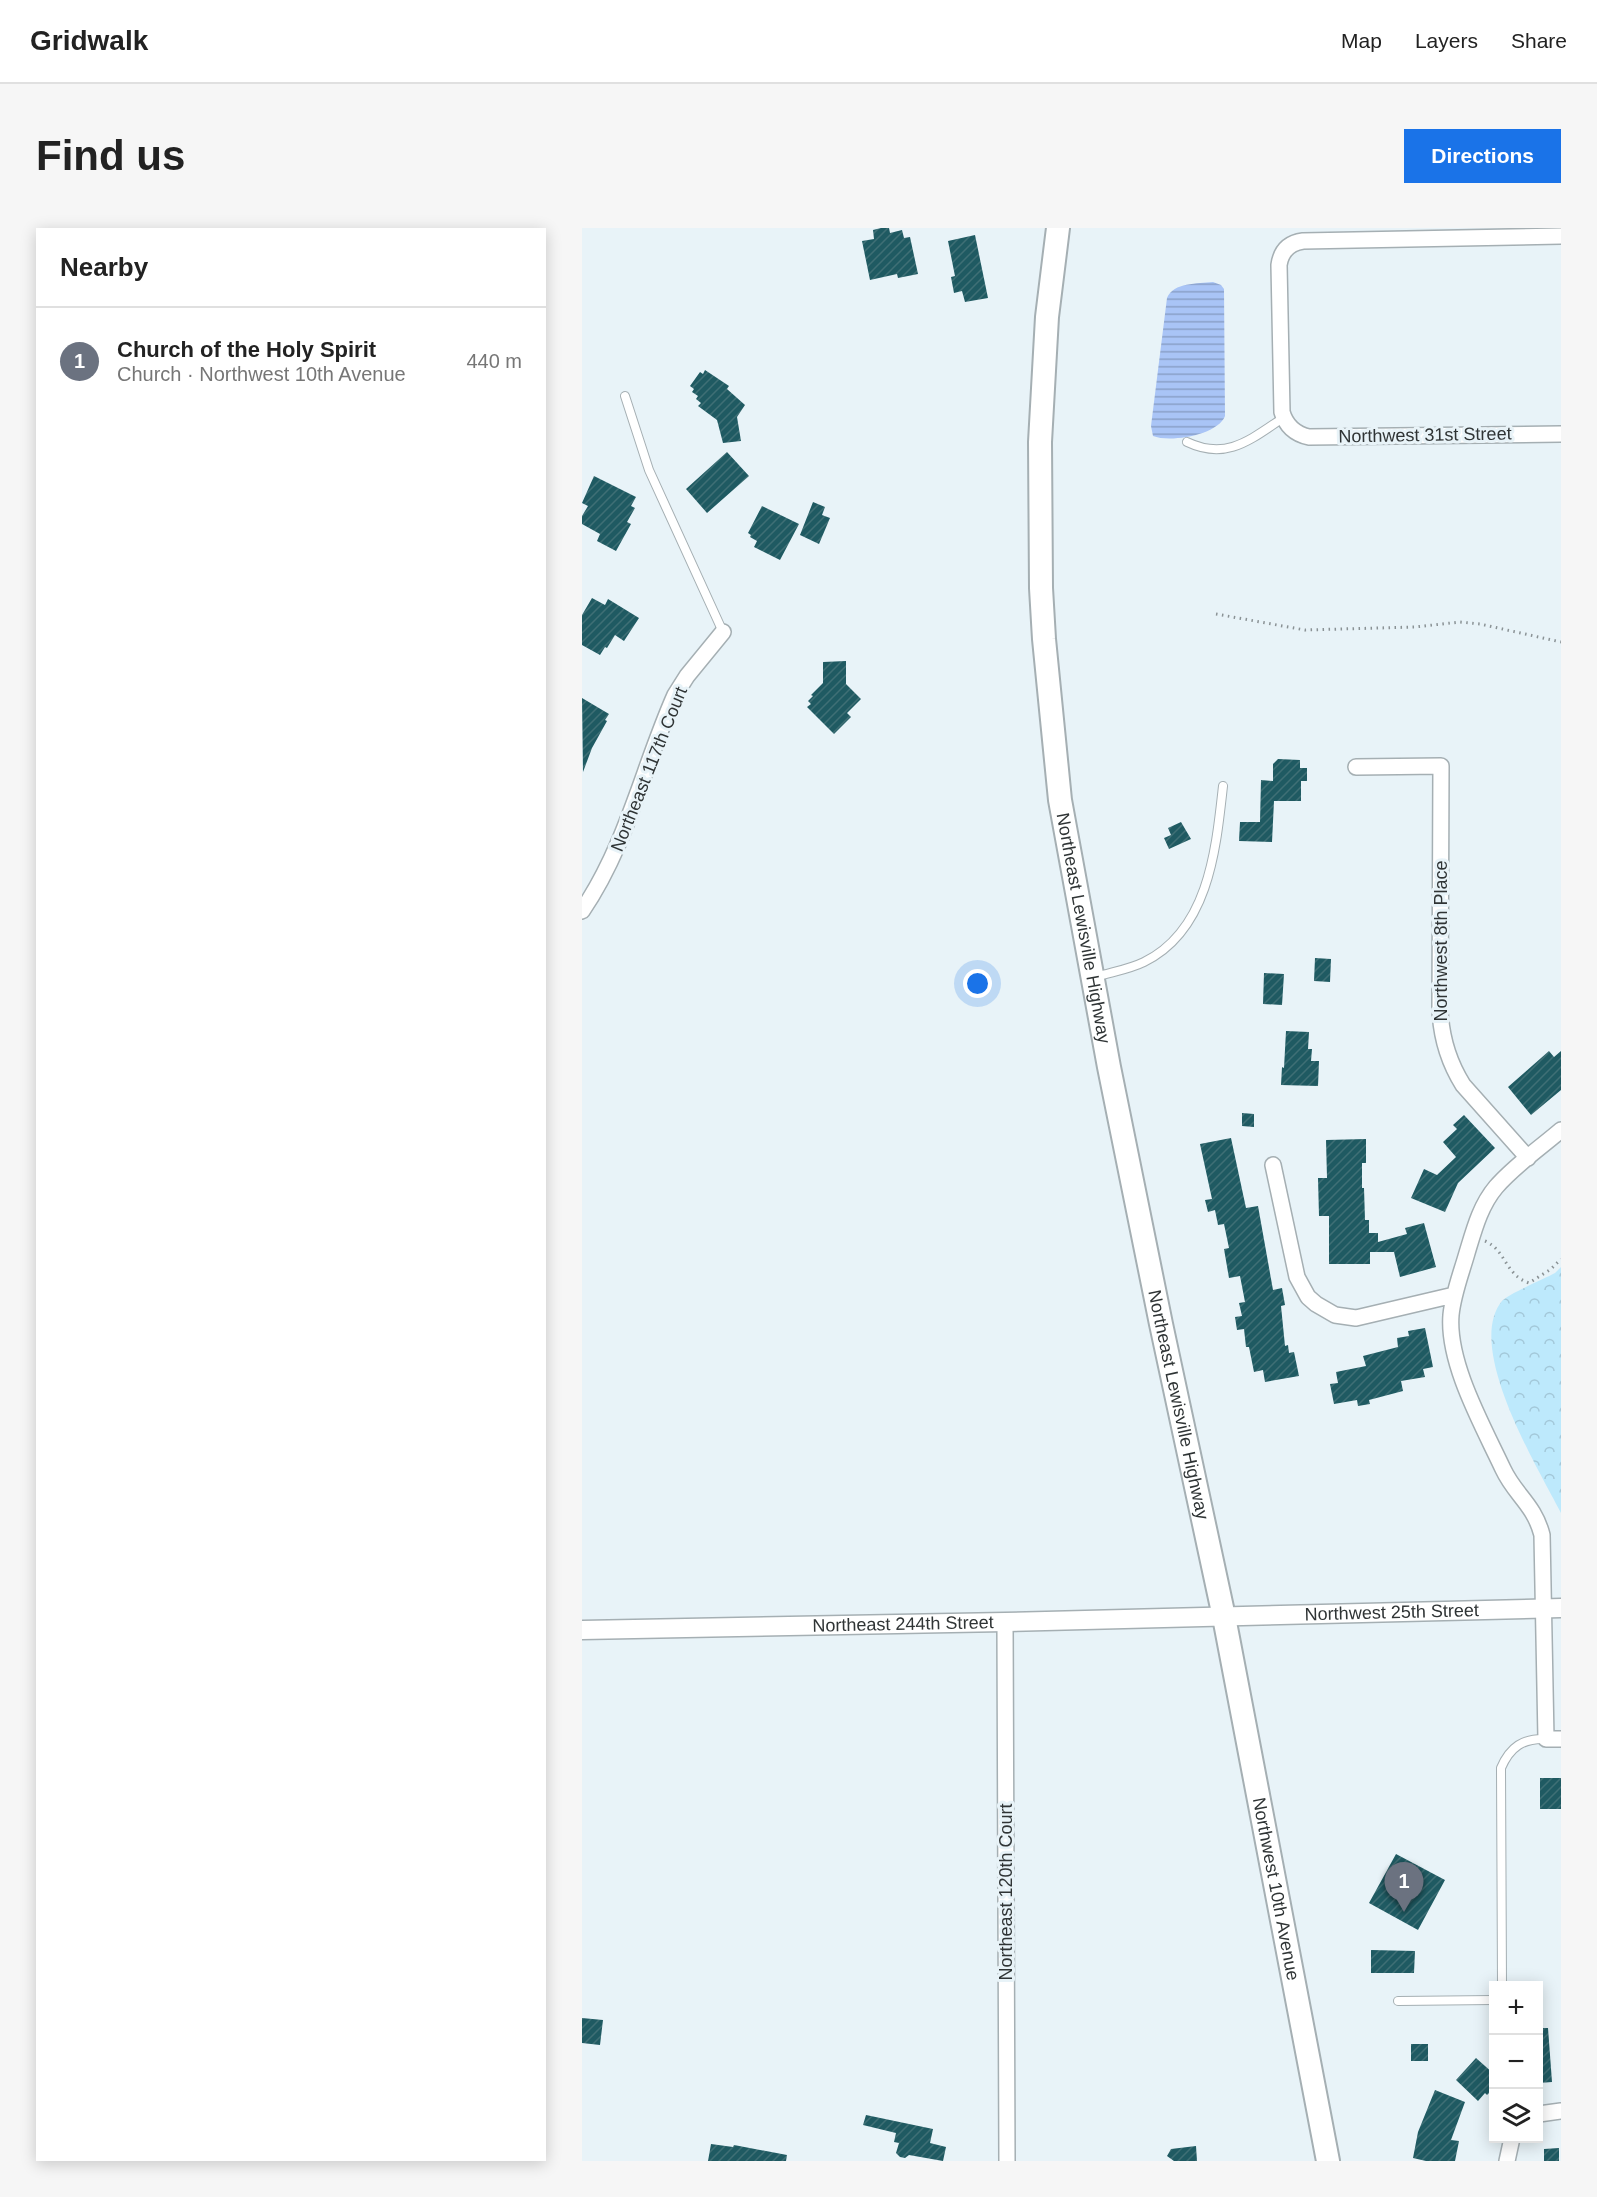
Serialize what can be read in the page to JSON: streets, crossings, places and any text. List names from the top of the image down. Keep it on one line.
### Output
{"streets":{"main road":["Northeast Lewisville Highway","Northwest 10th Avenue"],"street":["Northwest 31st Street","Northeast 117th Court","Northwest 8th Place","Northwest 25th Street","Northeast 244th Street","Northeast 120th Court"]},"crossings":[["Northeast Lewisville Highway","Northwest 25th Street"],["Northeast Lewisville Highway","Northeast 244th Street"],["Northeast Lewisville Highway","Northwest 10th Avenue"],["Northwest 25th Street","Northeast 244th Street"],["Northwest 25th Street","Northwest 10th Avenue"],["Northeast 244th Street","Northwest 10th Avenue"],["Northeast 244th Street","Northeast 120th Court"]],"page":{"header":"Gridwalk","nav":["Map","Layers","Share"],"buttons":"Directions","title":"Find us","heading":"Nearby","list":[{"mark":"1","name":"Church of the Holy Spirit","note":"Church · Northwest 10th Avenue","value":"440 m"}],"pins":"1","map_buttons":["+","−"]}}
